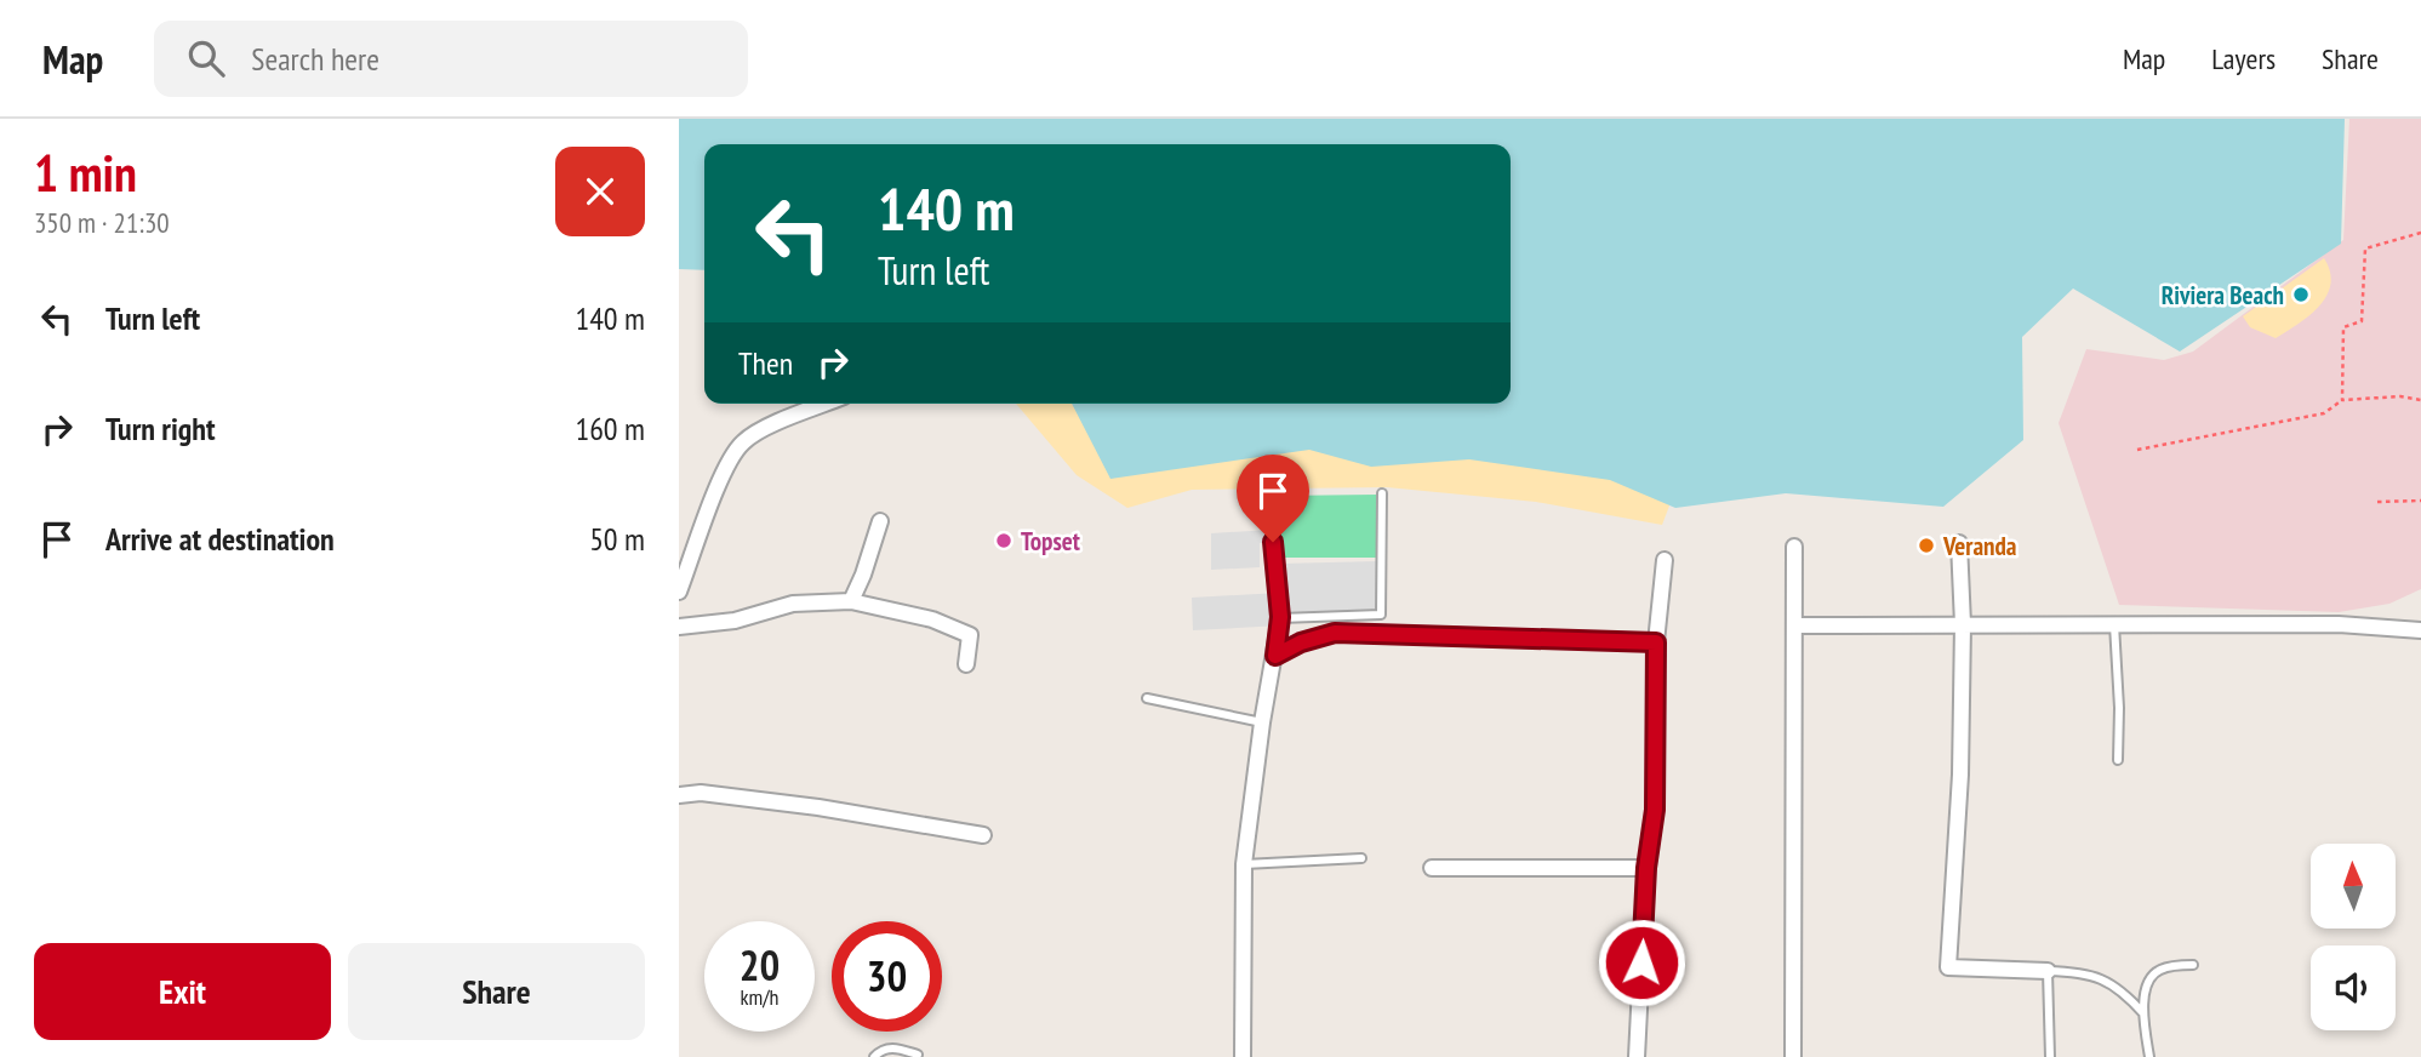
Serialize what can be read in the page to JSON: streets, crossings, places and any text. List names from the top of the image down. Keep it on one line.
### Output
{"places":["Riviera Beach","Topset","Veranda"],"north":"top","page":{"header":"Map","search":"Search here","nav":["Map","Layers","Share"],"heading":["1 min","350 m · 21:30"],"turn":["140 m","Turn left"],"list":[{"name":"Turn left","value":"140 m"},{"name":"Turn right","value":"160 m"},{"name":"Arrive at destination","value":"50 m"}],"then":"Then","speed":"20 km/h","limit":"30","buttons":["Exit","Share"]}}
